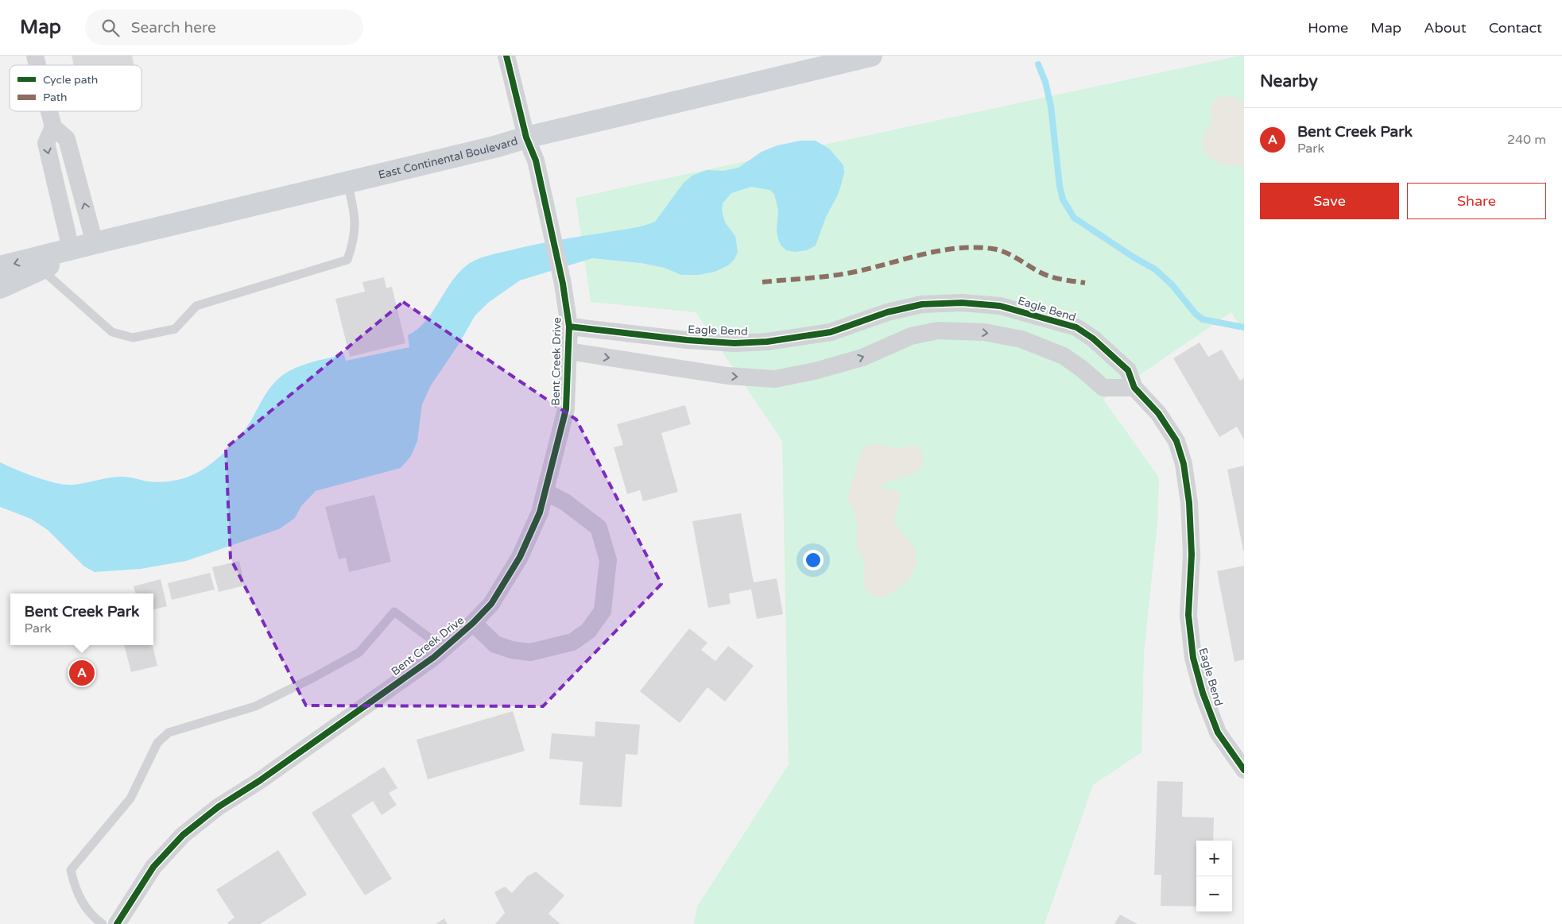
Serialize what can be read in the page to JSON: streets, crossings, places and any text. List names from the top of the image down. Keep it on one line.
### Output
{"streets":{"main road":["East Continental Boulevard"],"street":["Eagle Bend","Bent Creek Drive"]},"crossings":[["East Continental Boulevard","Bent Creek Drive"],["Eagle Bend","Bent Creek Drive"]],"legend":["Cycle path","Path"],"page":{"header":"Map","search":"Search here","nav":["Home","Map","About","Contact"],"heading":"Nearby","list":[{"mark":"A","name":"Bent Creek Park","note":"Park","value":"240 m"}],"buttons":["Save","Share"],"popup":["Bent Creek Park","Park"],"pins":"A","map_buttons":["+","−"]}}
